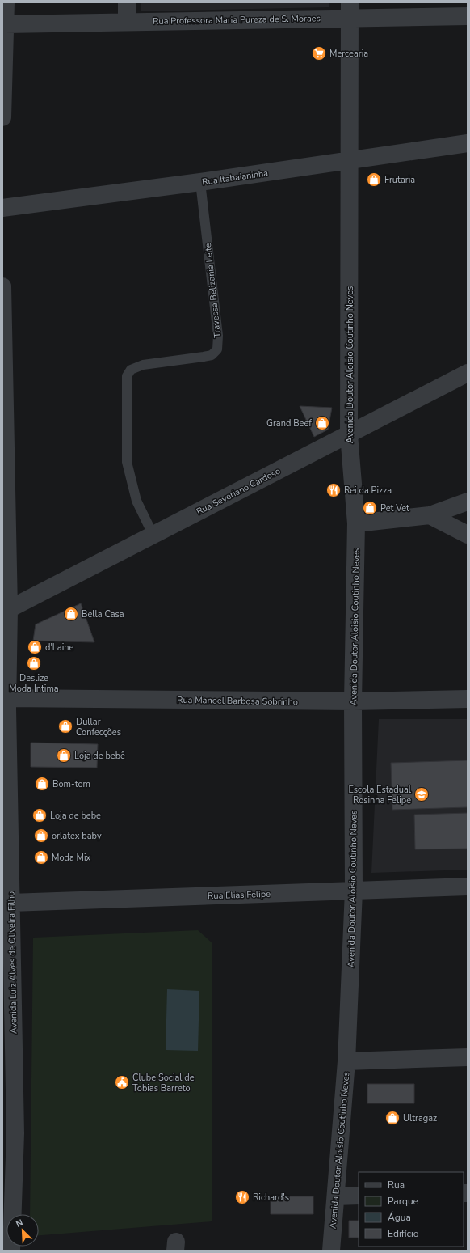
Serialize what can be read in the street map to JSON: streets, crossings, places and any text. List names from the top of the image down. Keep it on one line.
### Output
{"streets":{"street":["Rua Professora Maria Pureza de S. Moraes","Rua Itabaianinha","Avenida Doutor Aloisio Coutinho Neves","Rua Severiano Cardoso","Rua Manoel Barbosa Sobrinho","Rua Elias Felipe","Avenida Luiz Alves de Oliveira Filho"],"lane":["Travessa Belizania Leite"]},"crossings":[["Rua Professora Maria Pureza de S. Moraes","Avenida Doutor Aloisio Coutinho Neves"],["Rua Itabaianinha","Travessa Belizania Leite"],["Rua Itabaianinha","Avenida Doutor Aloisio Coutinho Neves"],["Travessa Belizania Leite","Rua Severiano Cardoso"],["Avenida Doutor Aloisio Coutinho Neves","Rua Severiano Cardoso"],["Avenida Doutor Aloisio Coutinho Neves","Rua Manoel Barbosa Sobrinho"],["Avenida Doutor Aloisio Coutinho Neves","Rua Elias Felipe"],["Rua Severiano Cardoso","Avenida Luiz Alves de Oliveira Filho"],["Rua Manoel Barbosa Sobrinho","Avenida Luiz Alves de Oliveira Filho"],["Rua Elias Felipe","Avenida Luiz Alves de Oliveira Filho"]],"places":{"supermarket":["Mercearia"],"shop":["Frutaria","Grand Beef","Pet Vet","Bella Casa","d'Laine","Deslize Moda Intima","Dullar Confecções","Loja de bebê","Bom-tom","Loja de bebe","orlatex baby","Moda Mix","Ultragaz"],"restaurant":["Rei da Pizza","Richard's"],"school or university":["Escola Estadual Rosinha Felipe"],"public building":["Clube Social de Tobias Barreto"]},"legend":["Rua","Parque","Água","Edifício"],"north":"top left"}
